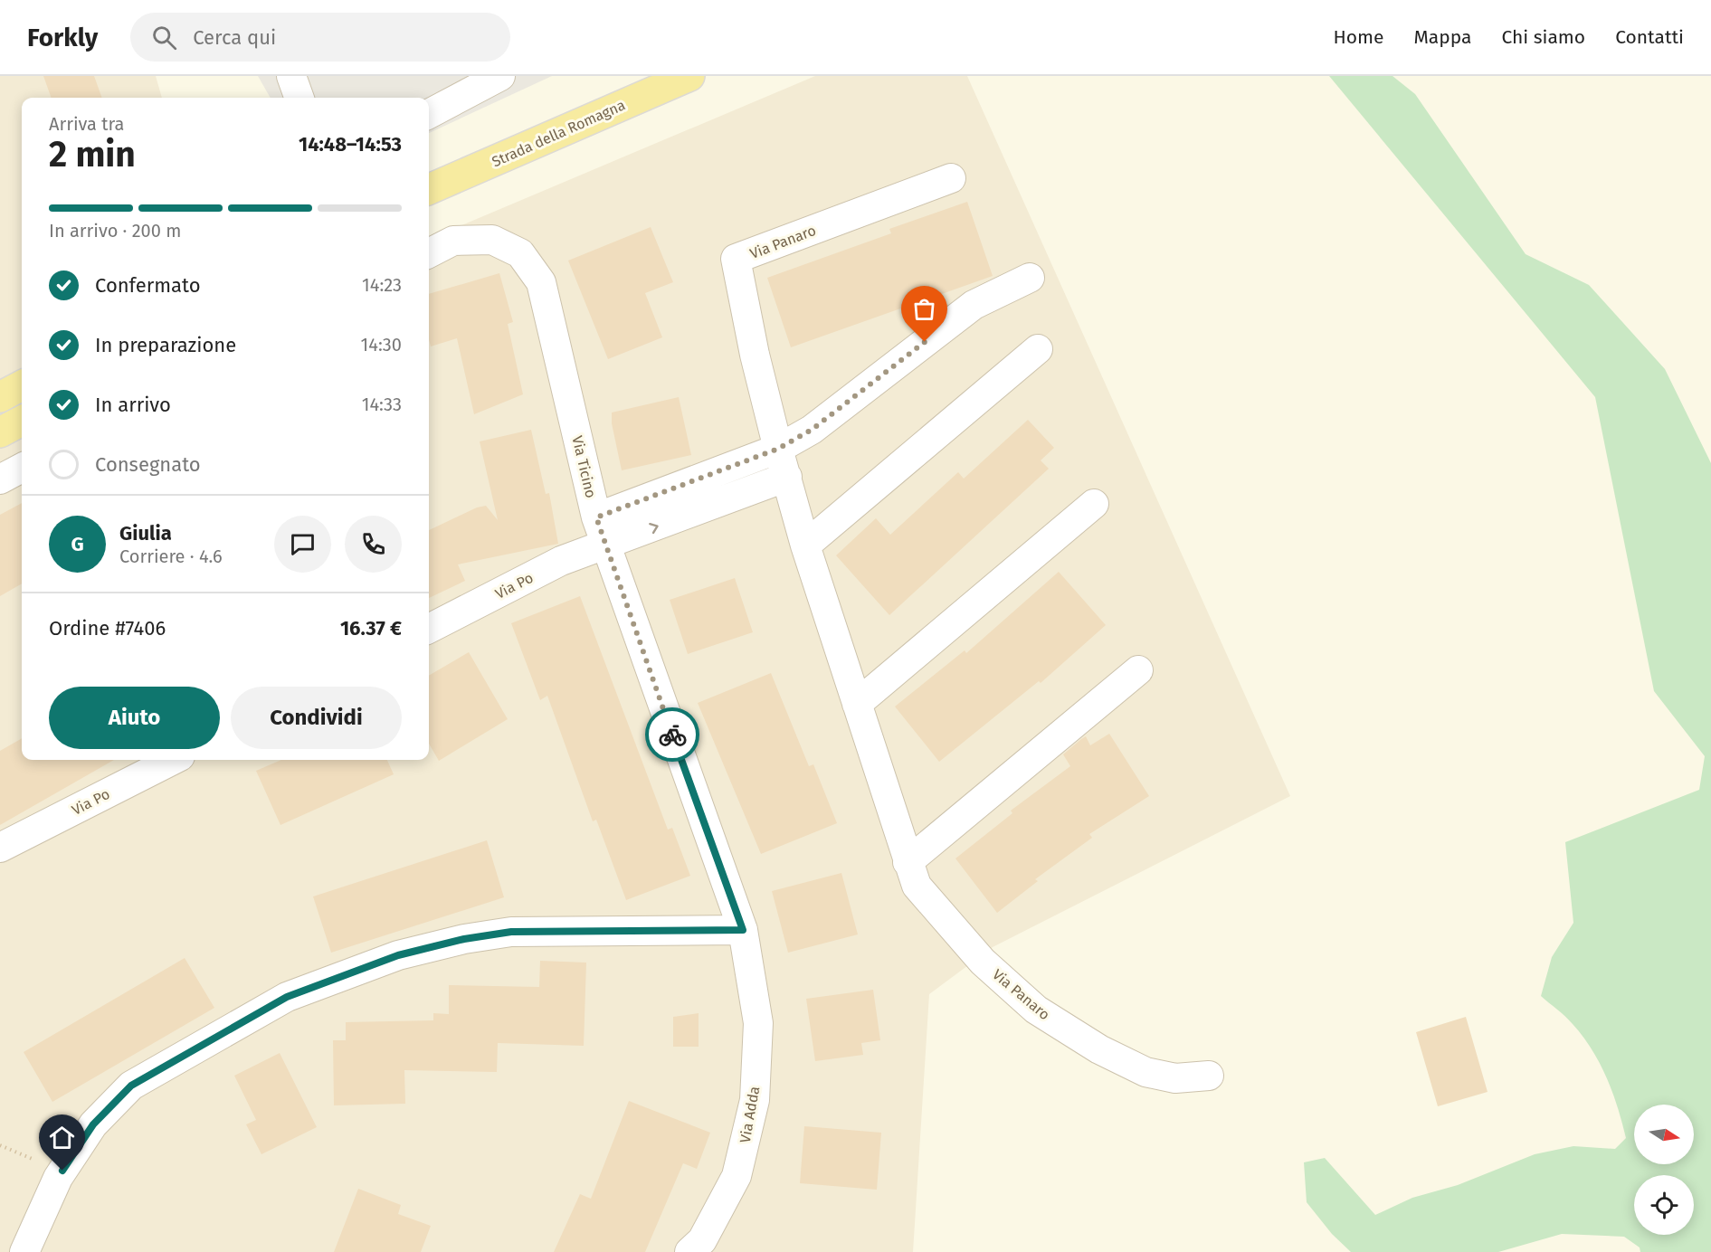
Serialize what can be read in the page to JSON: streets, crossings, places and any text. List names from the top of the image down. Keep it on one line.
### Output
{"streets":{"main road":["Strada della Romagna"],"street":["Via Panaro","Via Ticino","Via Po","Via Adda"]},"crossings":[["Via Ticino","Via Po"],["Via Ticino","Via Adda"]],"north":"right","page":{"header":"Forkly","search":"Cerca qui","nav":["Home","Mappa","Chi siamo","Contatti"],"heading":["2 min","Arriva tra","14:48–14:53"],"panel":["Giulia","Corriere · 4.6","Ordine #7406","16.37 €"],"bar":"In arrivo · 200 m","list":[["Confermato","14:23"],["In preparazione","14:30"],["In arrivo","14:33"],"Consegnato"],"round":"G","buttons":["Aiuto","Condividi"]}}
